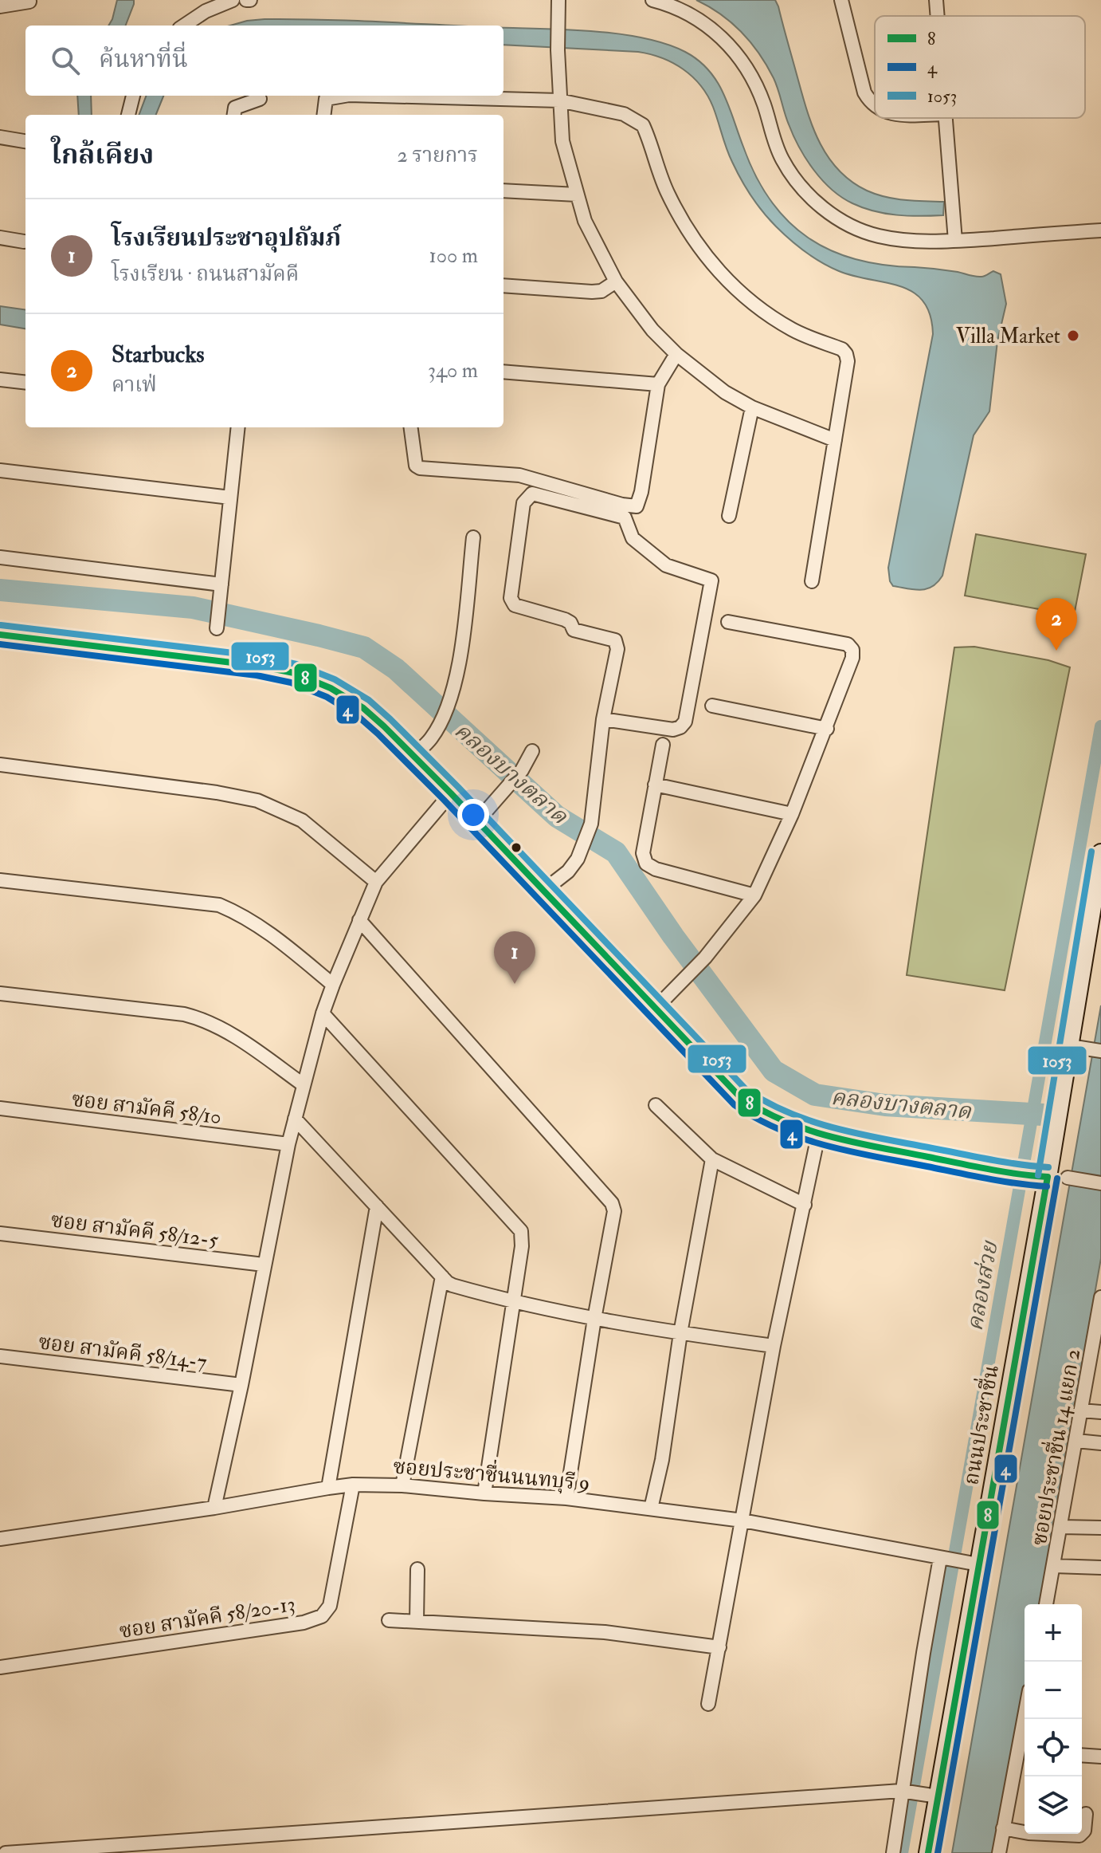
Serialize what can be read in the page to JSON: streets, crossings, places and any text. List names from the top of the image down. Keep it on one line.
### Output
{"streets":{"main road":["ถนนประชาชื่น"],"street":["ซอย สามัคคี 58/10","ซอย สามัคคี 58/12-5","ซอย สามัคคี 58/14-7","ซอยประชาชื่น 14 แยก 2","ซอยประชาชื่นนนทบุรี 9","ซอย สามัคคี 58/20-13"]},"crossings":[["ถนนประชาชื่น","ซอยประชาชื่นนนทบุรี 9"],["ซอยประชาชื่นนนทบุรี 9","ซอย สามัคคี 58/20-13"]],"water":["คลองบางตลาด","คลองส่วย"],"places":["Villa Market"],"lines":["transit line 1053","transit line 8","transit line 4"],"legend":["8","4","1053"],"page":{"search":"ค้นหาที่นี่","heading":["ใกล้เคียง","2 รายการ"],"list":[{"mark":"1","name":"โรงเรียนประชาอุปถัมภ์","note":"โรงเรียน · ถนนสามัคคี","value":"100 m"},{"mark":"2","name":"Starbucks","note":"คาเฟ่","value":"340 m"}],"pins":["2","1"],"map_buttons":["+","−"]}}
